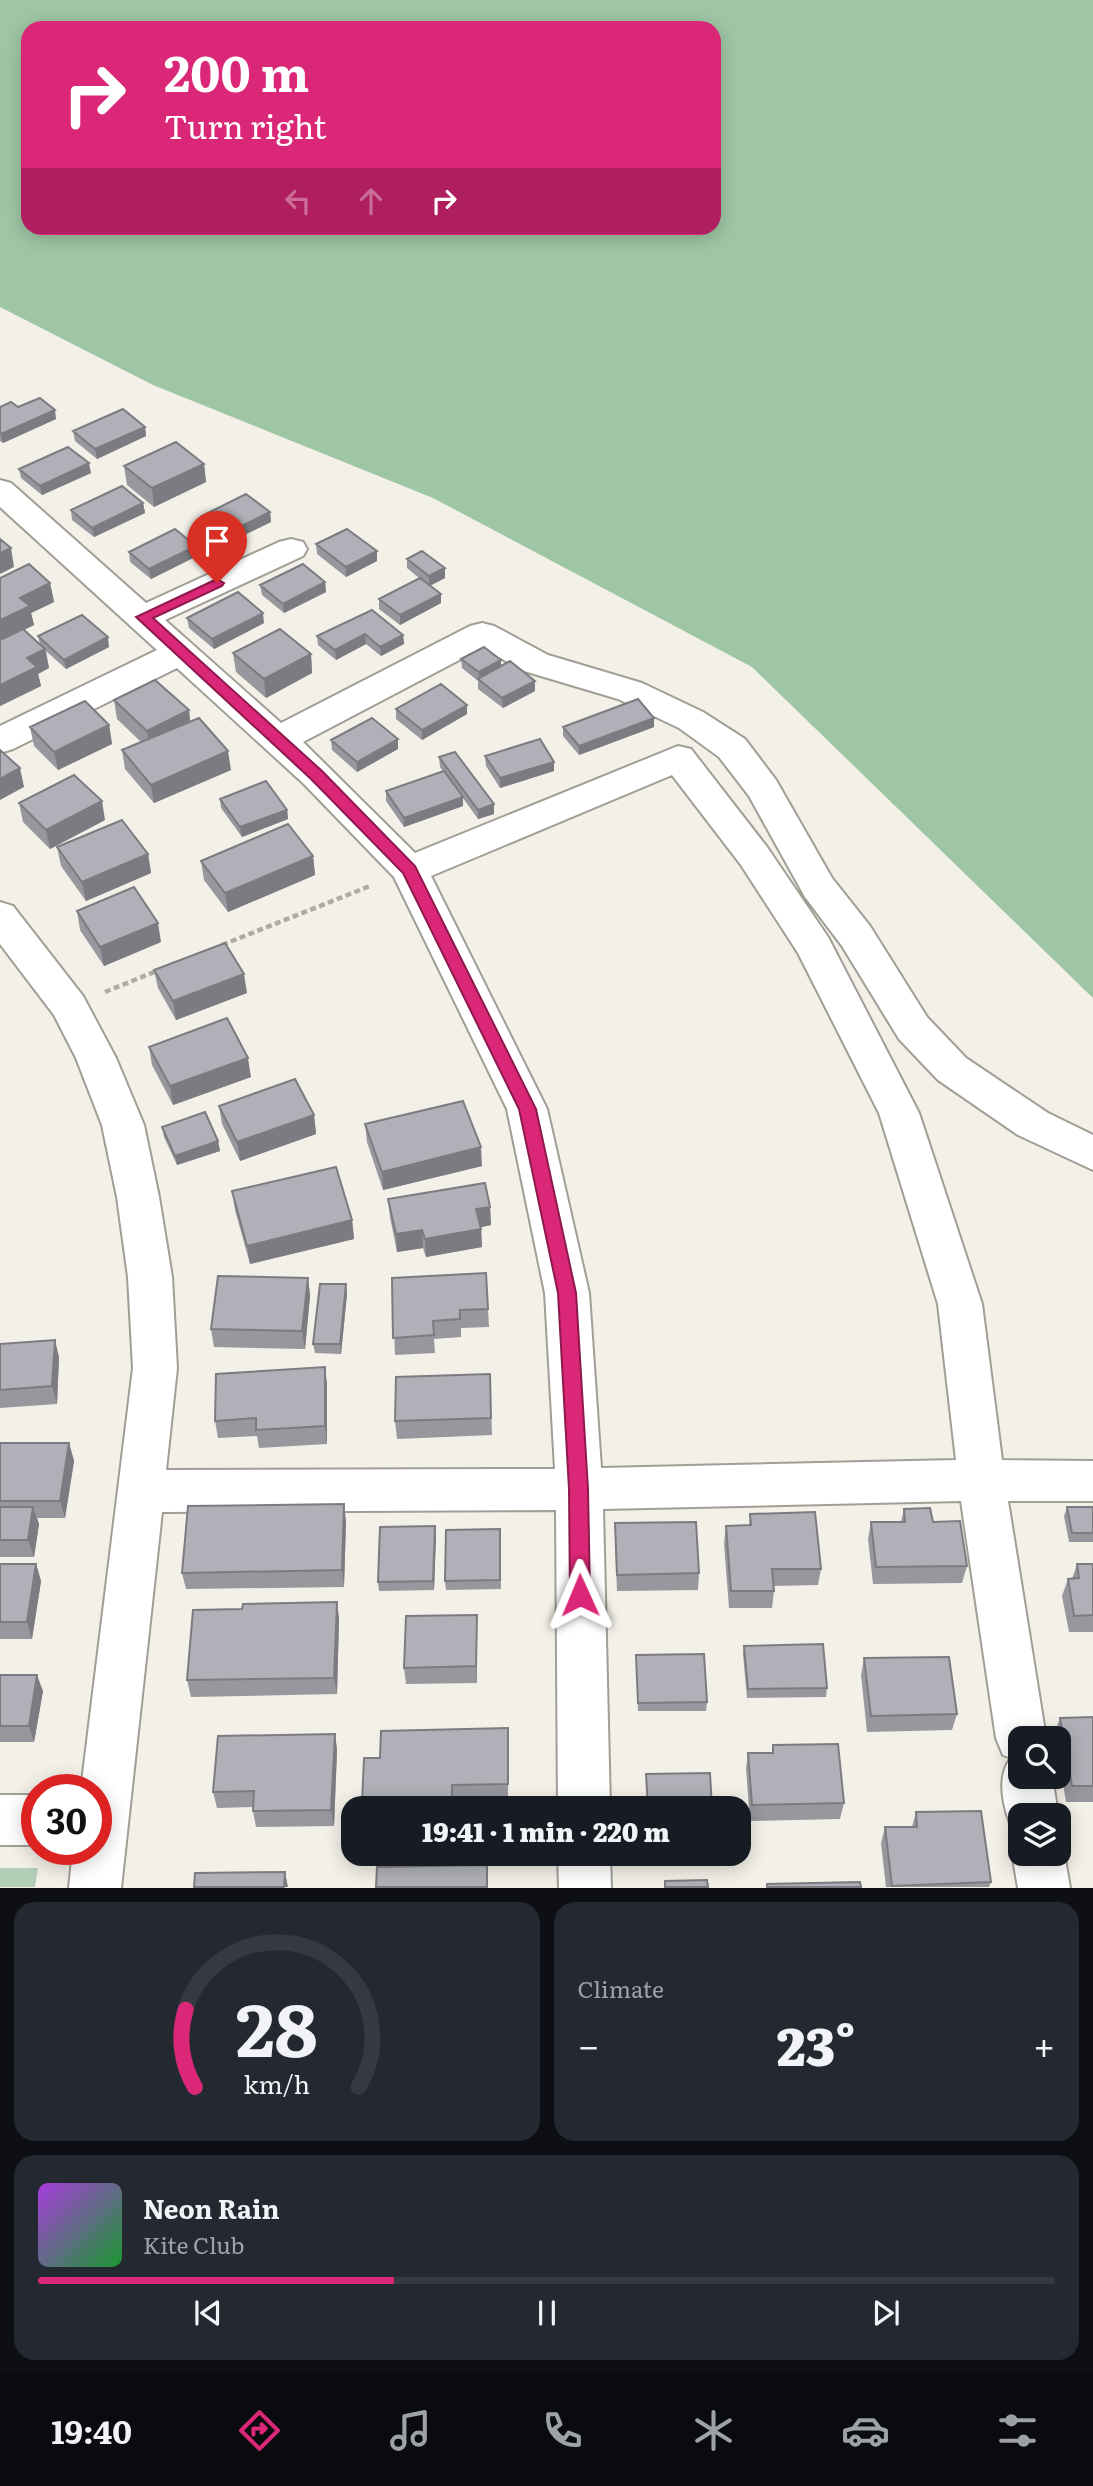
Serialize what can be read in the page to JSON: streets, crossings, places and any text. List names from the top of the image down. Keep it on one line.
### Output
{"page":{"turn":["200 m","Turn right"],"limit":"30","trip":"19:41 · 1 min · 220 m","tile":"Climate","heat":["−","23°","+"],"song":["Neon Rain","Kite Club"],"tabs":"19:40","gauge":["28","km/h"]}}
